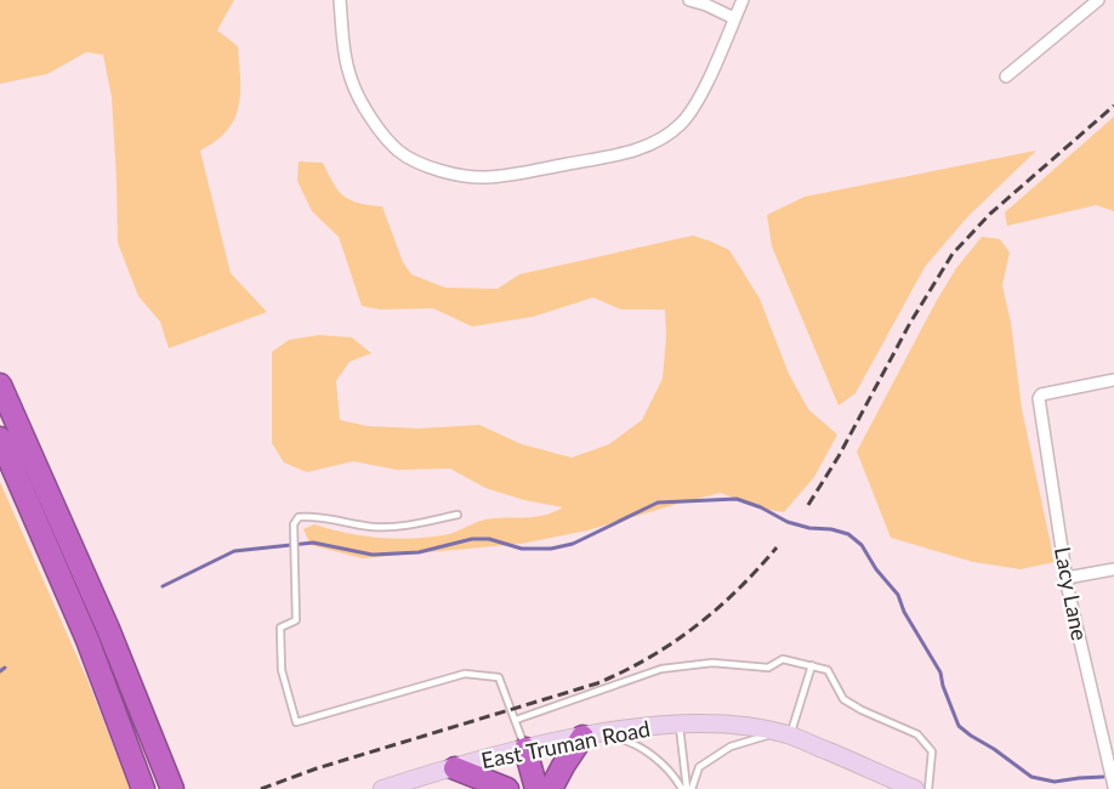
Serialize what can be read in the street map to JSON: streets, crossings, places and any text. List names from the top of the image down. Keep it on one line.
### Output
{"streets":{"main road":["East Truman Road"],"street":["Lacy Lane"]}}
